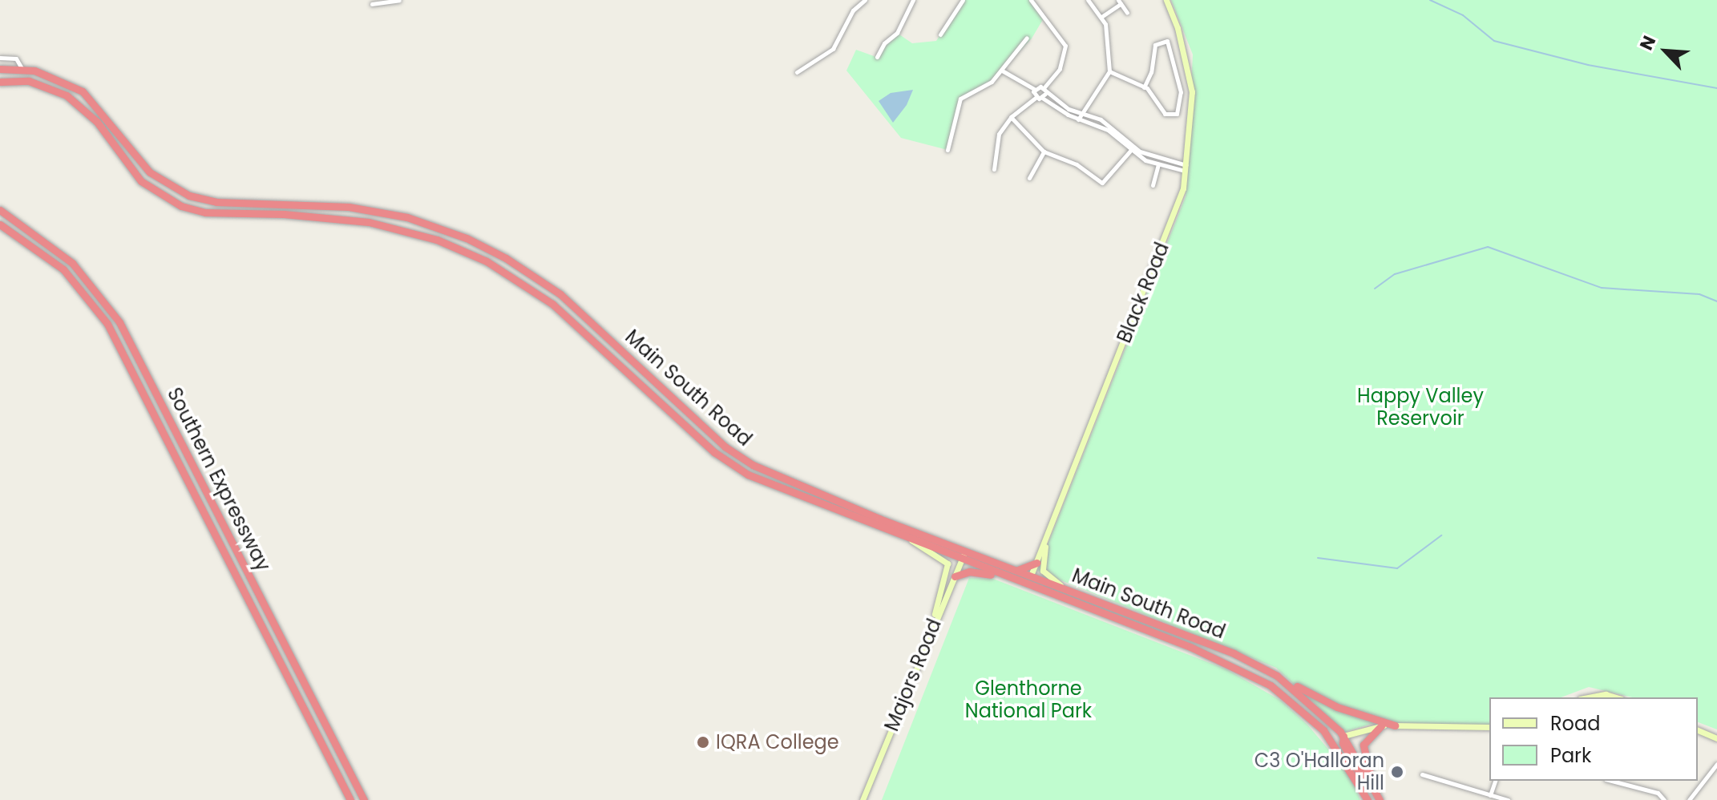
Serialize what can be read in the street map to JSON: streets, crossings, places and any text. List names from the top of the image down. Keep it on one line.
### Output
{"streets":{"highway":["Main South Road","Southern Expressway"],"main road":["Black Road","Majors Road"]},"crossings":[["Black Road","Main South Road"],["Main South Road","Majors Road"]],"parks":["Happy Valley Reservoir","Glenthorne National Park"],"places":["IQRA College","C3 O'Halloran Hill"],"legend":["Road","Park"],"north":"top left"}
